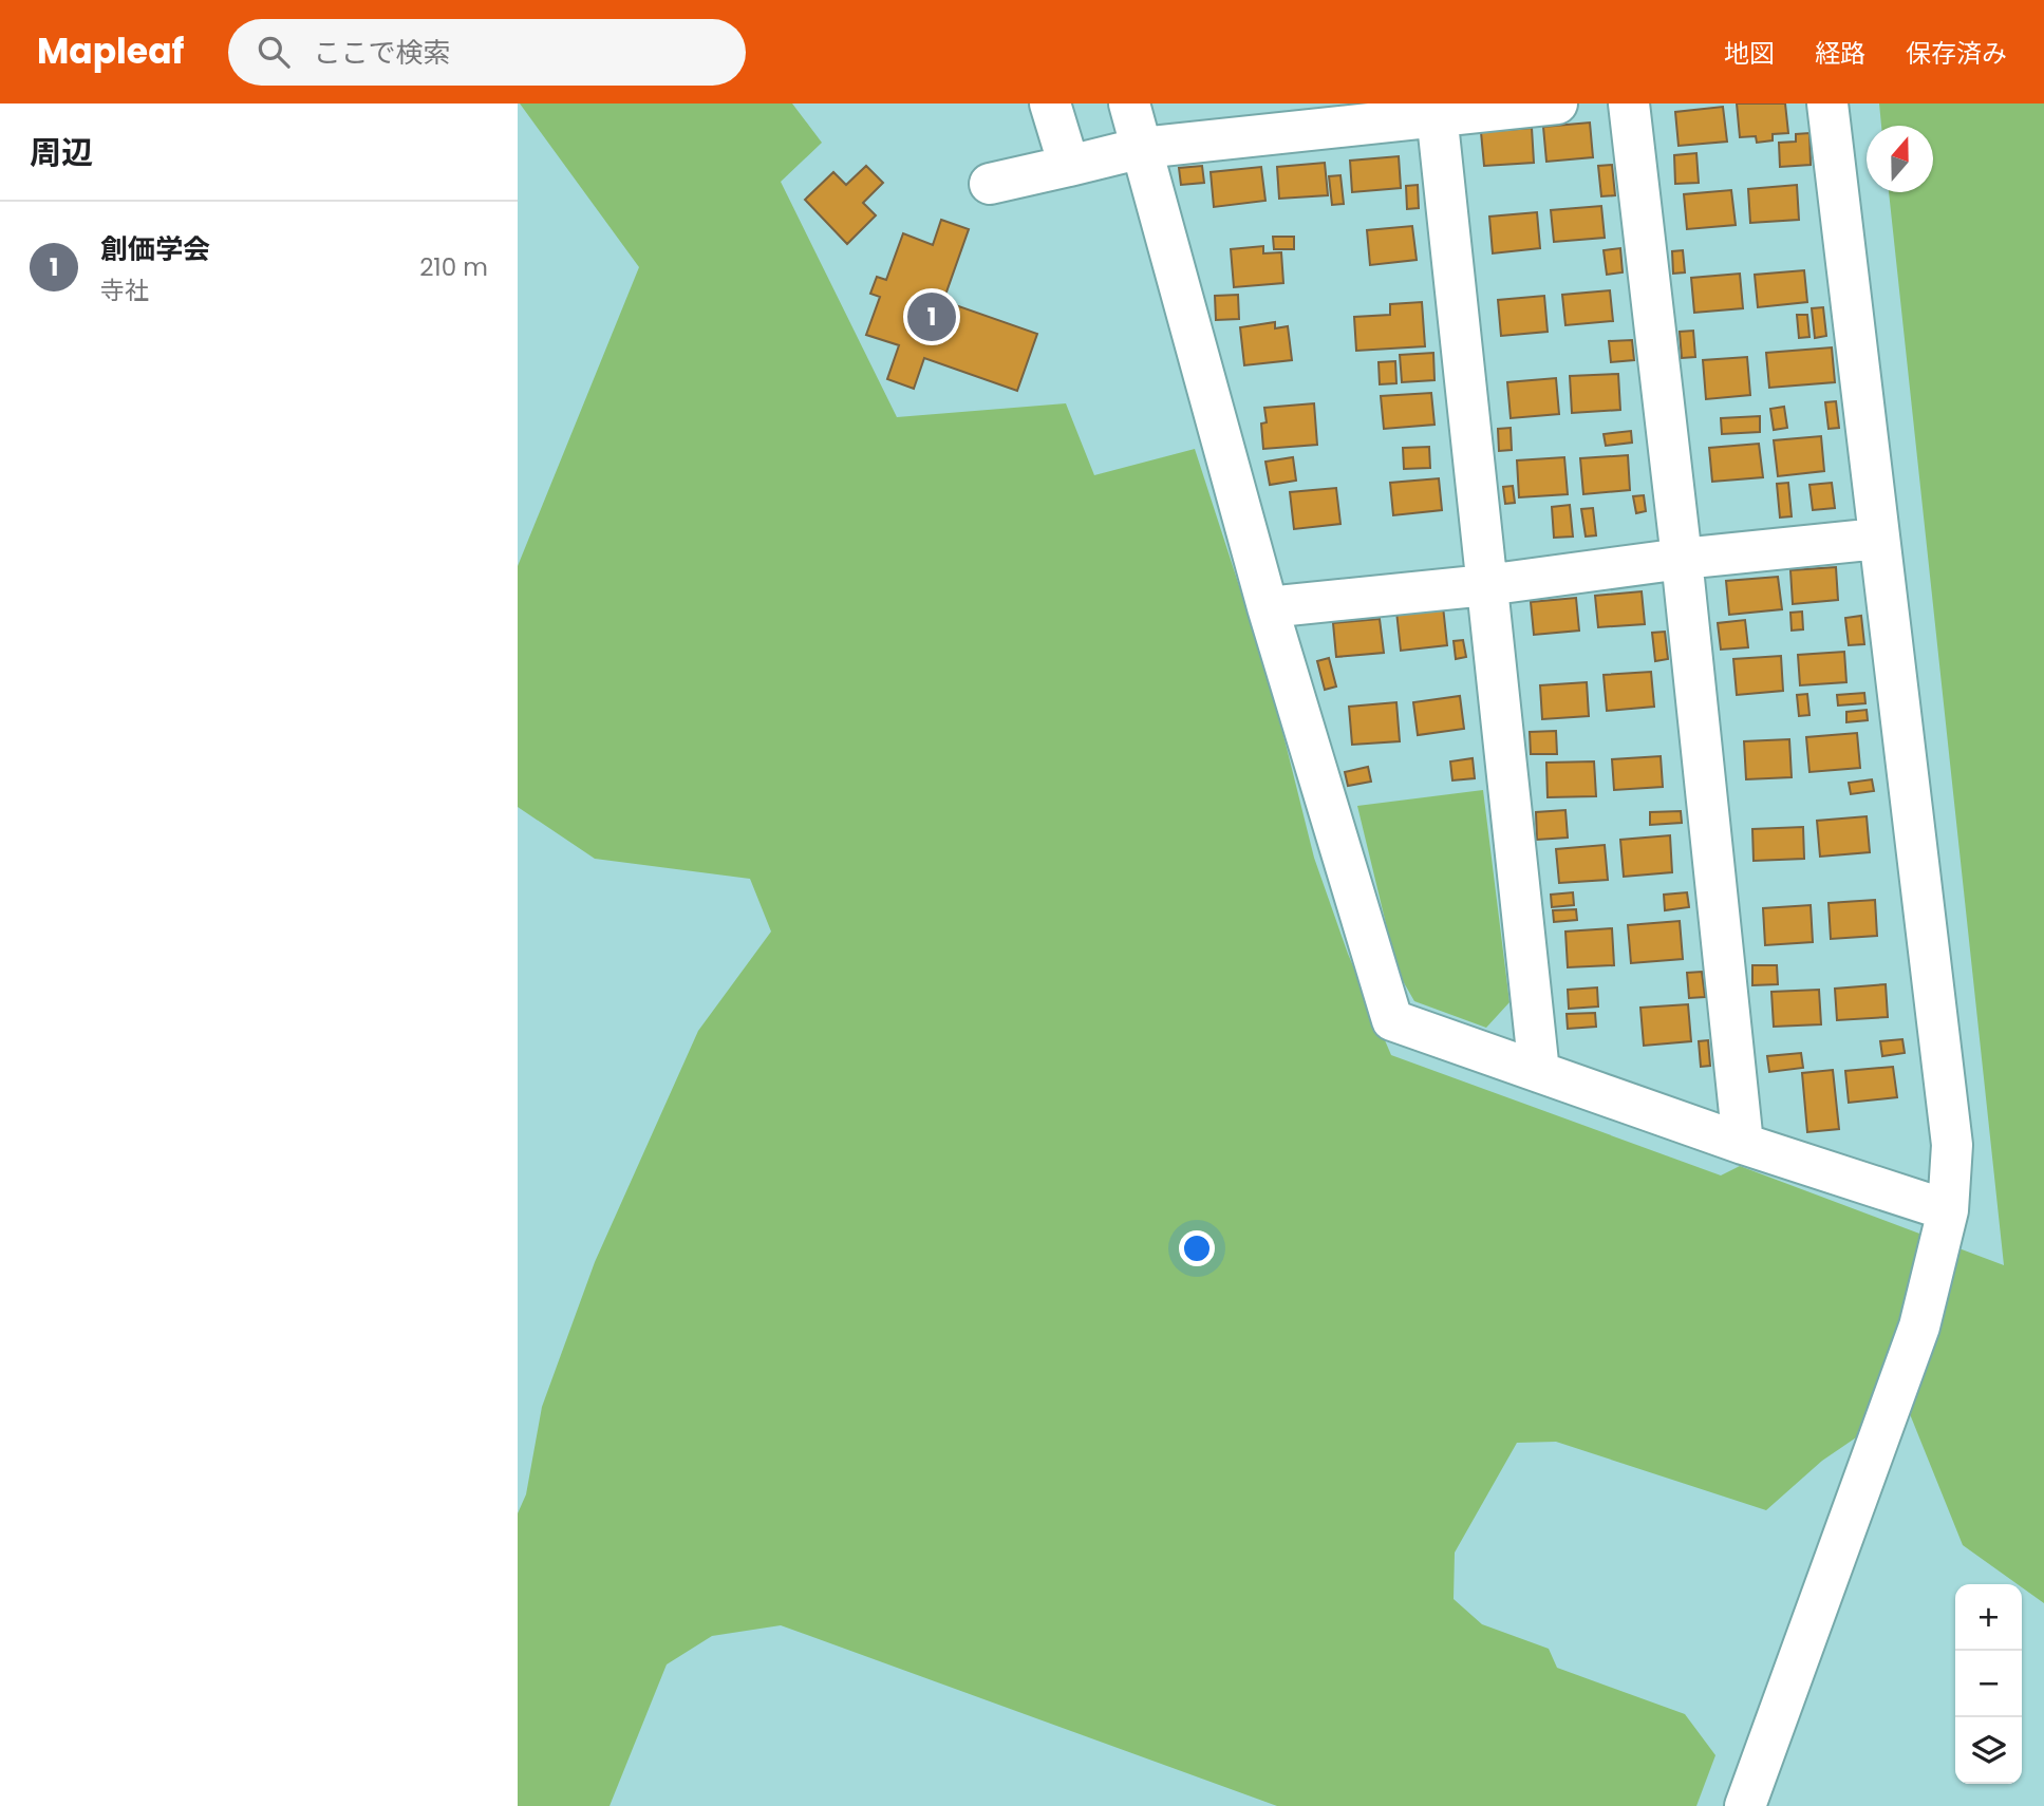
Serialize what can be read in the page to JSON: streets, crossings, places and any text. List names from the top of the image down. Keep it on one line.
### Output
{"north":"top","page":{"header":"Mapleaf","search":"ここで検索","nav":["地図","経路","保存済み"],"heading":"周辺","list":[{"mark":"1","name":"創価学会","note":"寺社","value":"210 m"}],"pins":"1","map_buttons":["+","−"]}}
